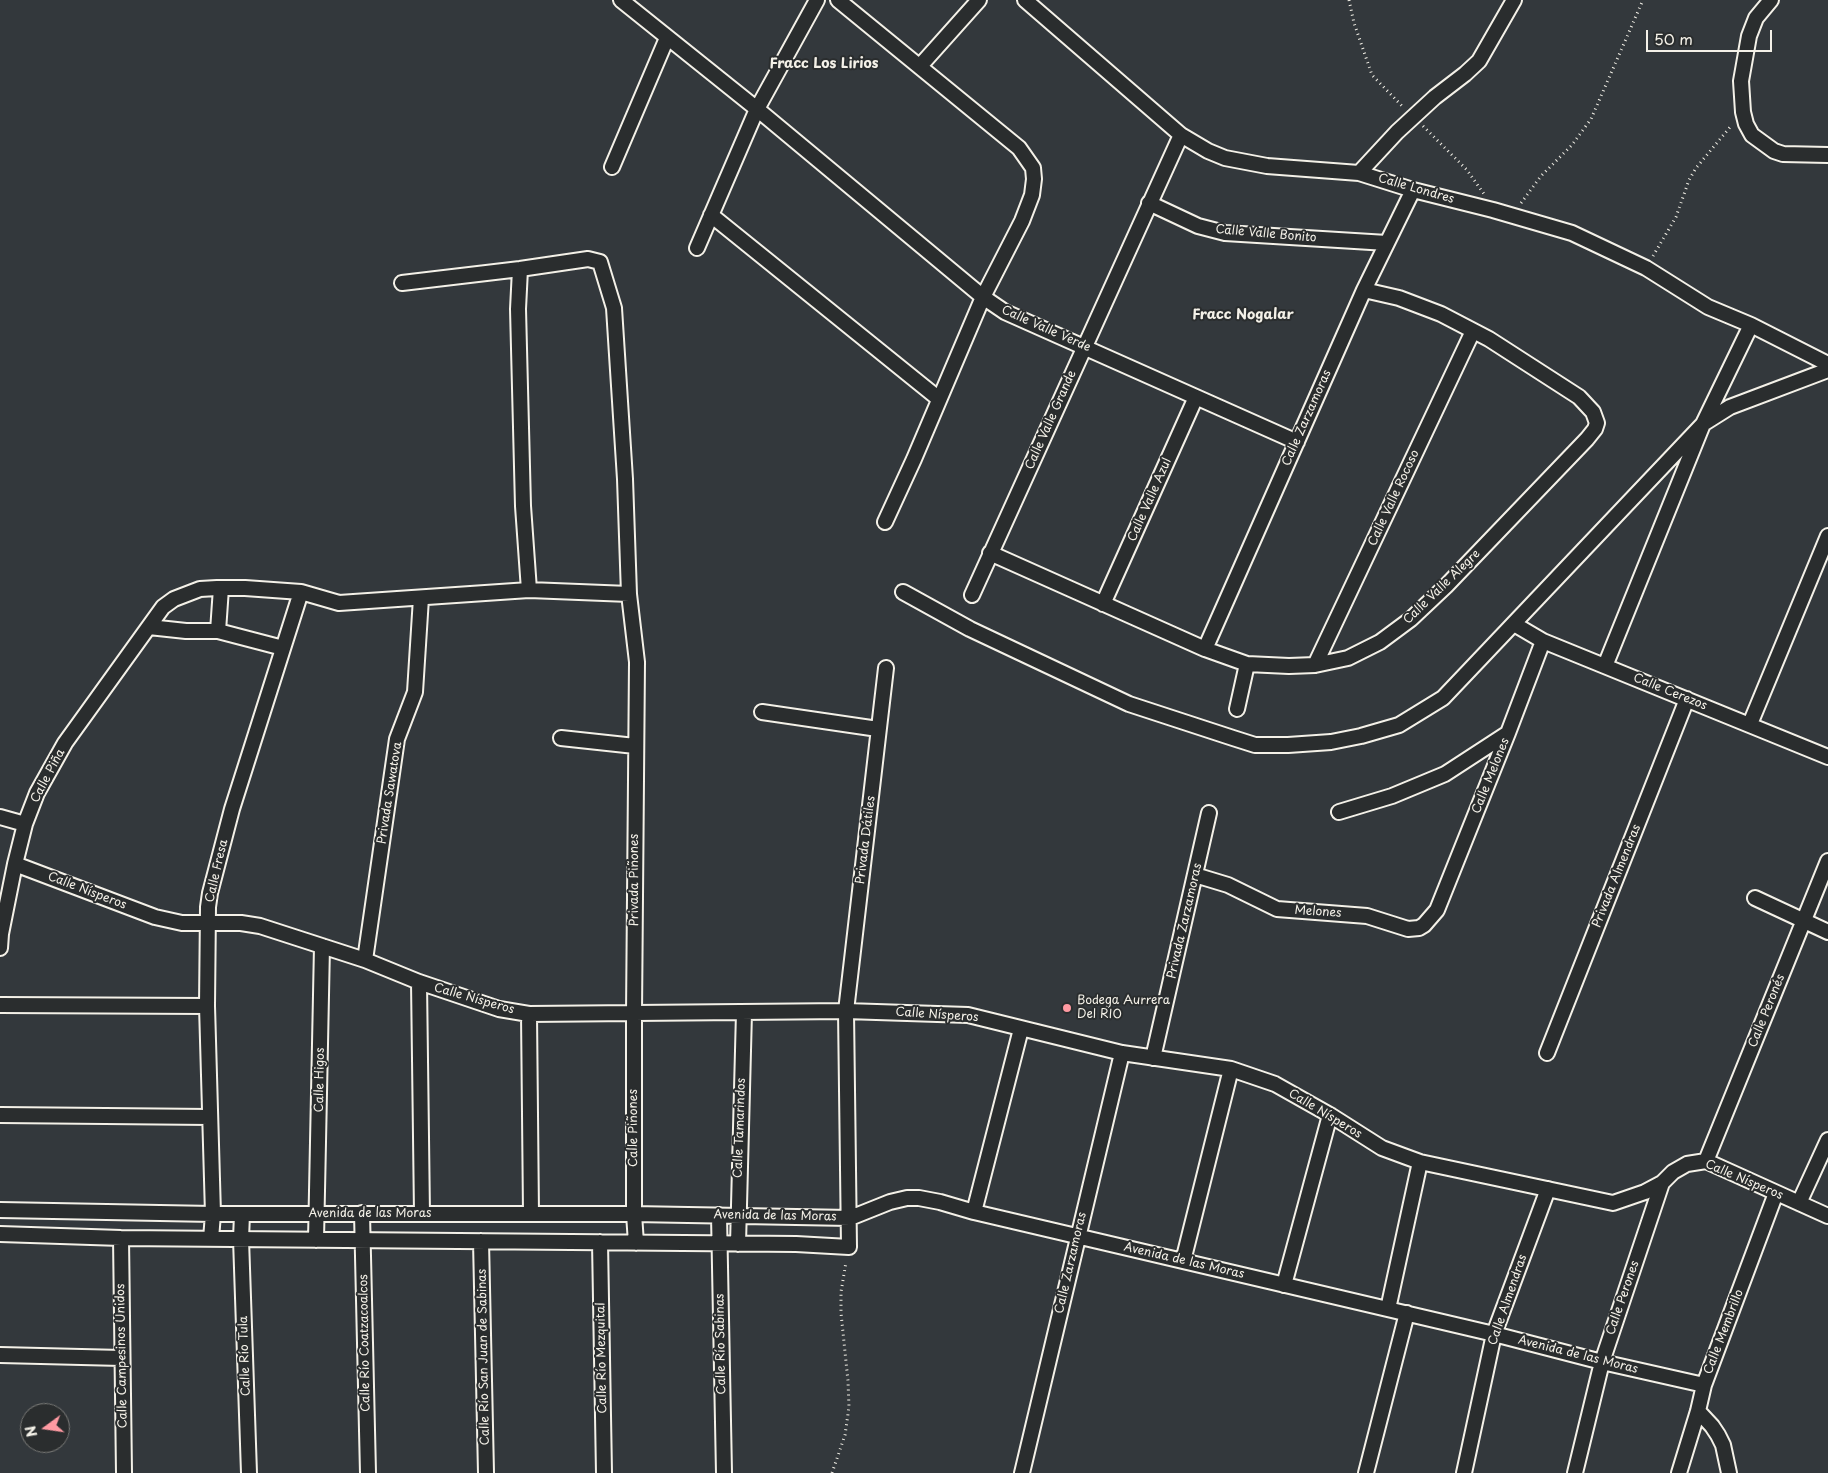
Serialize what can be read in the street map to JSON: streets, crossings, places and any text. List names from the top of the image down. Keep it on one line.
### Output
{"streets":{"street":["Calle Londres","Calle Valle Bonito","Calle Valle Verde","Calle Zarzamoras","Calle Valle Grande","Calle Valle Rocoso","Calle Valle Azul","Calle Valle Alegre","Calle Cerezos","Calle Piña","Calle Melones","Privada Sawatova","Privada Dátiles","Calle Fresa","Privada Almendras","Privada Piñones","Calle Nísperos","Melones","Privada Zarzamoras","Calle Peronés","Calle Higos","Calle Piñones","Calle Tamarindos","Avenida de las Moras","Calle Perones","Calle Almendras","Calle Membrillo","Calle Río Coatzacoalcos","Calle Río Sabinas","Calle Campesinos Unidos","Calle Río Tula","Calle Río San Juan de Sabinas","Calle Río Mezquital"]},"crossings":[["Calle Londres","Calle Zarzamoras"],["Calle Londres","Calle Valle Grande"],["Calle Valle Bonito","Calle Zarzamoras"],["Calle Valle Bonito","Calle Valle Grande"],["Calle Valle Verde","Calle Zarzamoras"],["Calle Valle Verde","Calle Valle Grande"],["Calle Valle Verde","Calle Valle Azul"],["Calle Zarzamoras","Calle Valle Alegre"],["Calle Zarzamoras","Calle Nísperos"],["Calle Zarzamoras","Avenida de las Moras"],["Calle Valle Grande","Calle Valle Alegre"],["Calle Valle Rocoso","Calle Valle Alegre"],["Calle Valle Azul","Calle Valle Alegre"],["Calle Cerezos","Calle Melones"],["Calle Cerezos","Privada Almendras"],["Calle Piña","Privada Sawatova"],["Calle Piña","Calle Fresa"],["Calle Piña","Privada Piñones"],["Calle Piña","Calle Nísperos"],["Calle Melones","Melones"],["Privada Sawatova","Calle Nísperos"],["Privada Dátiles","Calle Nísperos"],["Privada Dátiles","Avenida de las Moras"],["Calle Fresa","Calle Nísperos"],["Calle Fresa","Avenida de las Moras"],["Privada Piñones","Calle Nísperos"],["Privada Piñones","Calle Piñones"],["Calle Nísperos","Privada Zarzamoras"],["Calle Nísperos","Calle Peronés"],["Calle Nísperos","Calle Higos"],["Calle Nísperos","Calle Piñones"],["Calle Nísperos","Calle Tamarindos"],["Calle Nísperos","Calle Perones"],["Calle Nísperos","Calle Almendras"],["Calle Nísperos","Calle Membrillo"],["Melones","Privada Zarzamoras"],["Calle Higos","Avenida de las Moras"],["Calle Piñones","Avenida de las Moras"],["Calle Tamarindos","Avenida de las Moras"],["Avenida de las Moras","Calle Perones"],["Avenida de las Moras","Calle Almendras"],["Avenida de las Moras","Calle Membrillo"],["Avenida de las Moras","Calle Río Coatzacoalcos"],["Avenida de las Moras","Calle Río Sabinas"],["Avenida de las Moras","Calle Campesinos Unidos"],["Avenida de las Moras","Calle Río Tula"],["Avenida de las Moras","Calle Río San Juan de Sabinas"],["Avenida de las Moras","Calle Río Mezquital"]],"districts":["Fracc Los Lirios","Fracc Nogalar"],"places":["Bodega Aurrera Del RIO"],"scale_bar":"50 m","north":"left"}
